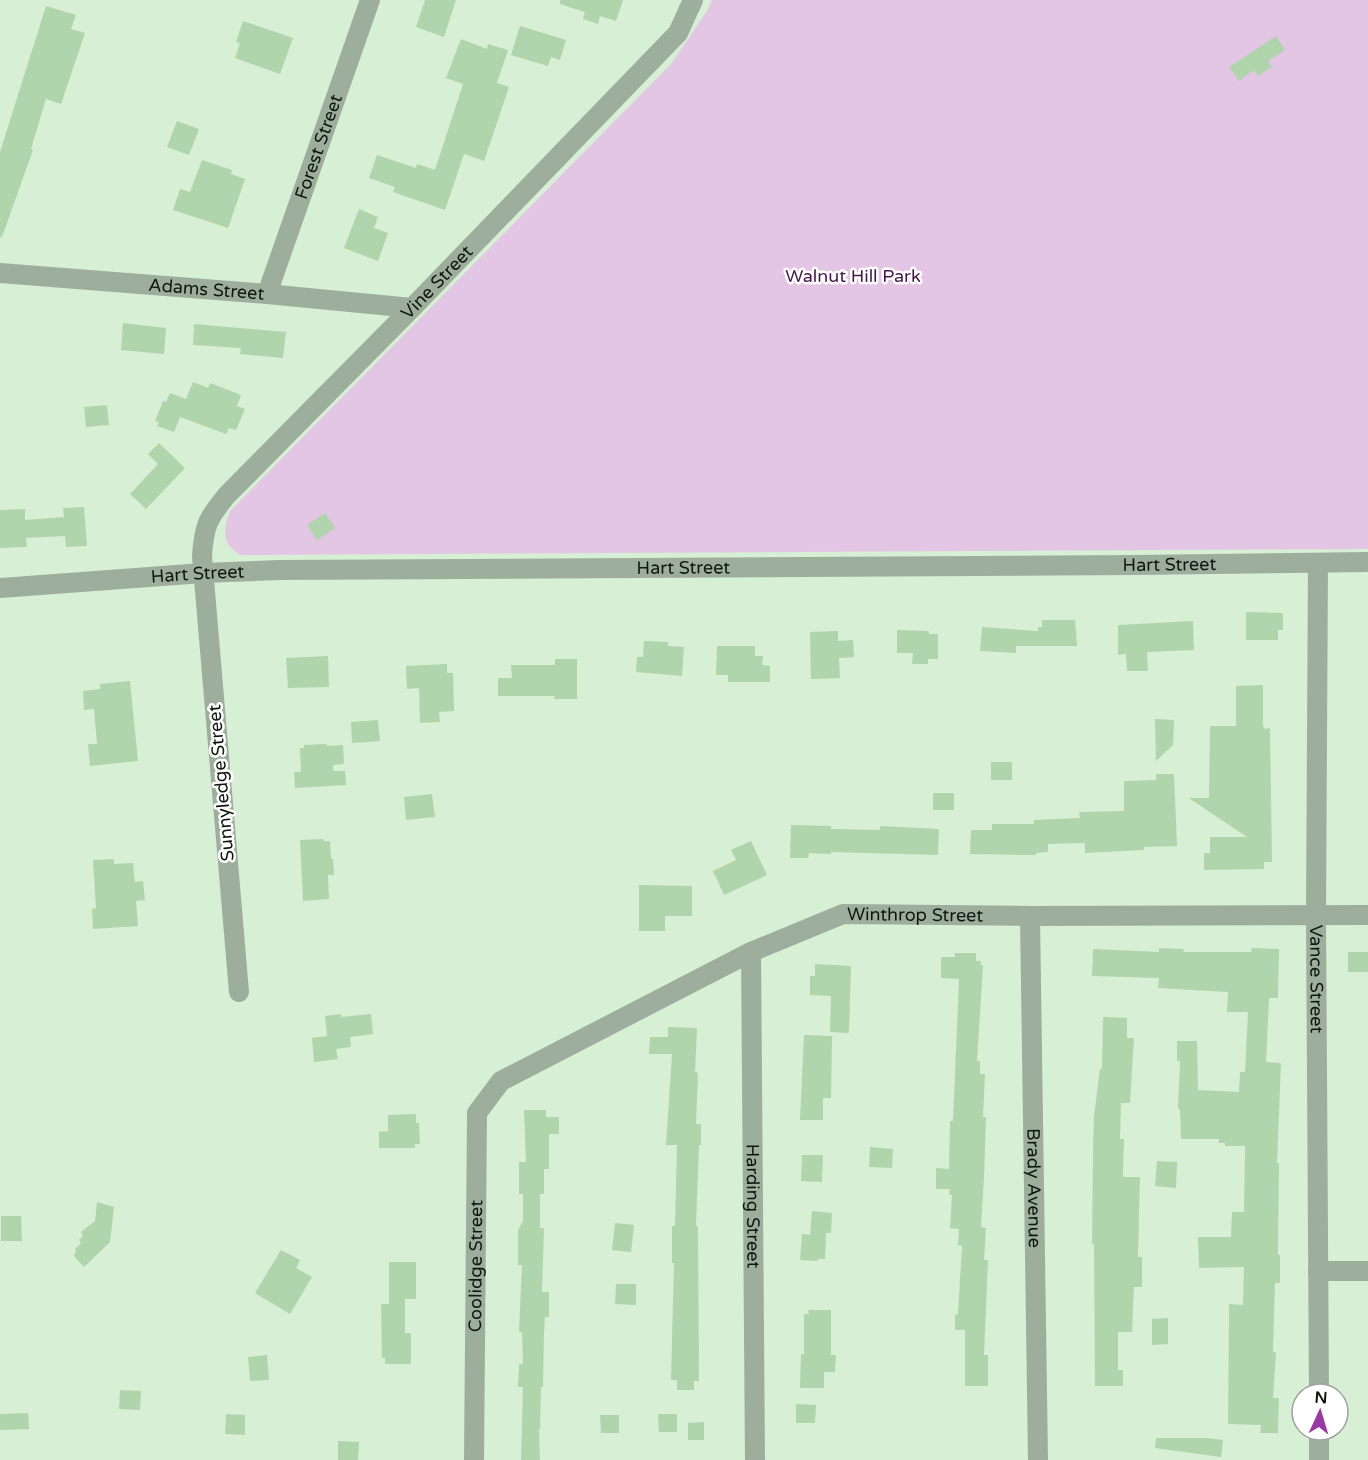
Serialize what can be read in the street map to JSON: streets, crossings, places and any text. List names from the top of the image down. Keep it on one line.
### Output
{"streets":{"street":["Forest Street","Vine Street","Adams Street","Hart Street","Sunnyledge Street","Winthrop Street","Vance Street","Brady Avenue","Harding Street","Coolidge Street"]},"crossings":[["Forest Street","Adams Street"],["Vine Street","Adams Street"],["Vine Street","Hart Street"],["Vine Street","Sunnyledge Street"],["Hart Street","Sunnyledge Street"],["Hart Street","Vance Street"],["Winthrop Street","Vance Street"],["Winthrop Street","Brady Avenue"],["Winthrop Street","Harding Street"],["Winthrop Street","Coolidge Street"]],"parks":["Walnut Hill Park"],"north":"top"}
